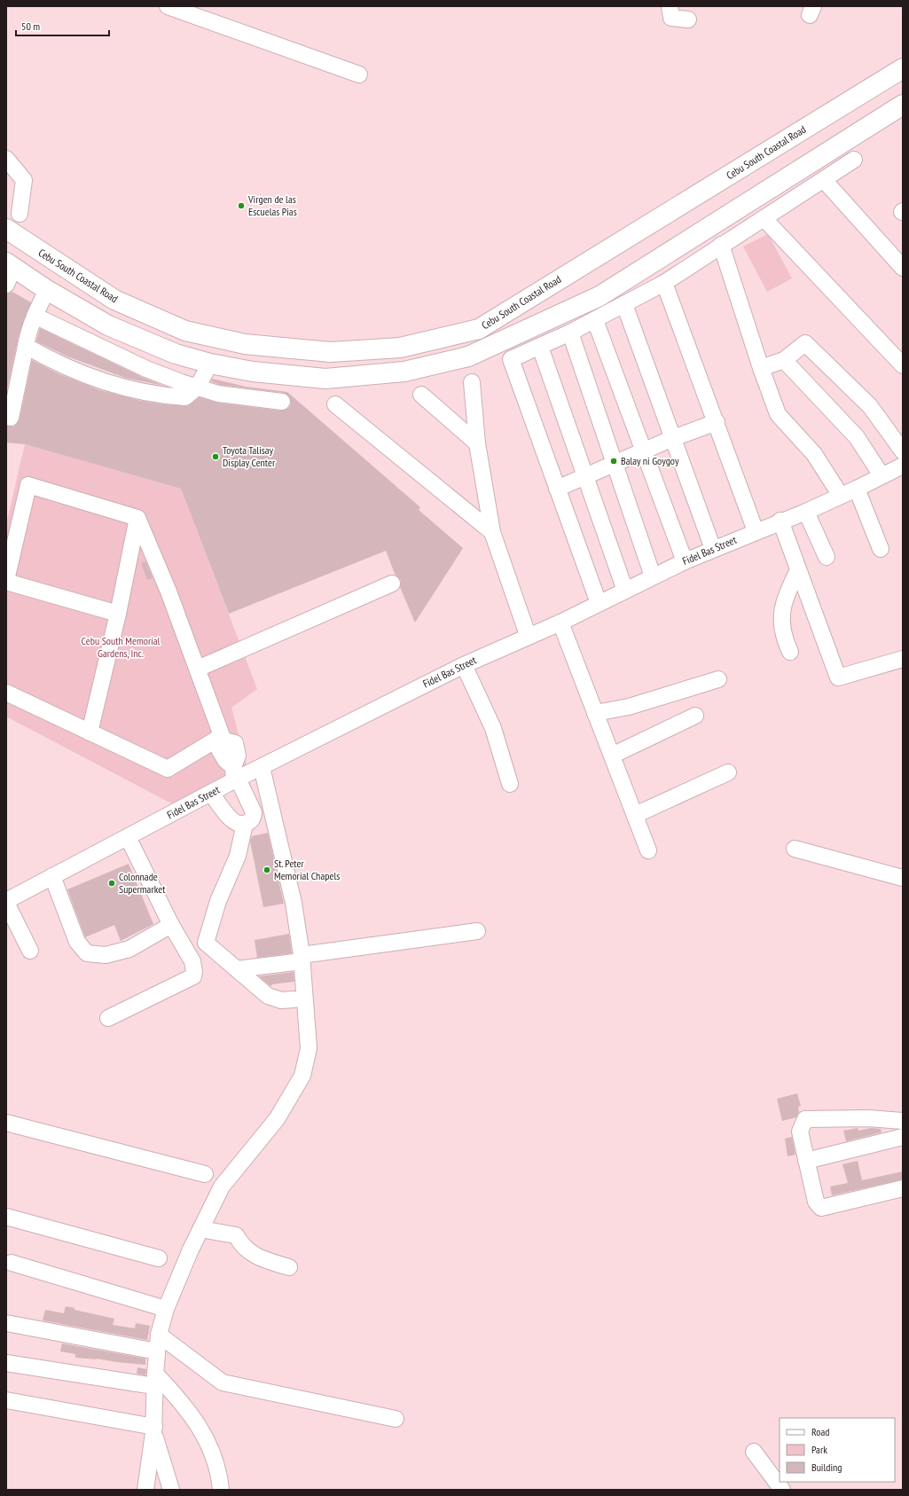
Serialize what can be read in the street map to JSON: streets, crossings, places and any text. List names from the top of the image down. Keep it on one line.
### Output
{"streets":{"highway":["Cebu South Coastal Road"],"street":["Fidel Bas Street"]},"parks":["Cebu South Memorial Gardens, Inc."],"places":["Virgen de las Escuelas Pias","Toyota Talisay Display Center","Balay ni Goygoy","St. Peter Memorial Chapels","Colonnade Supermarket"],"legend":["Road","Park","Building"],"scale_bar":"50 m"}
